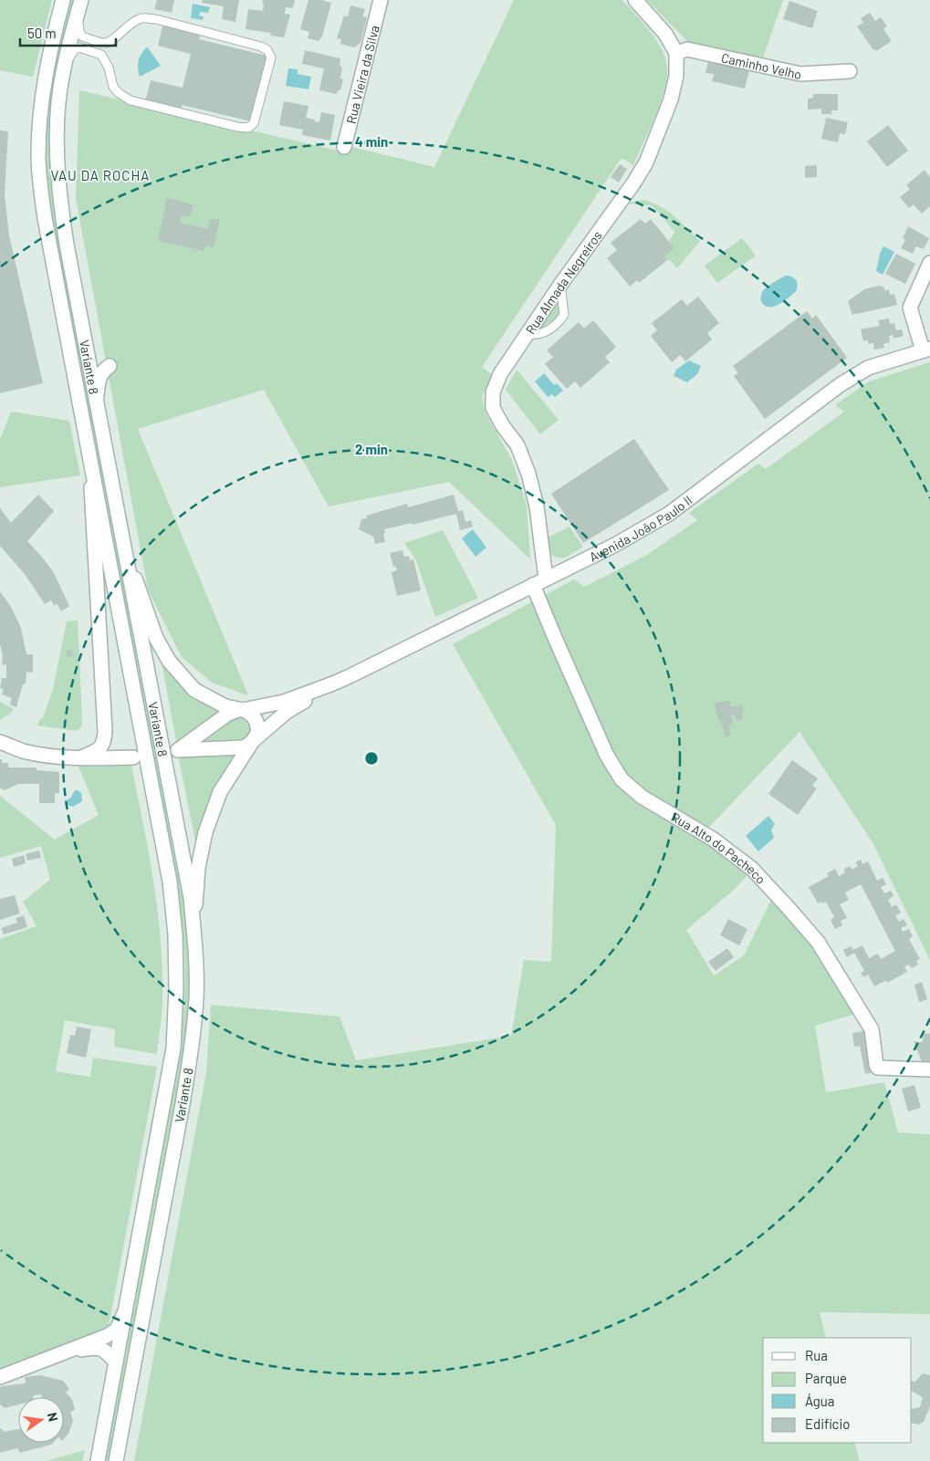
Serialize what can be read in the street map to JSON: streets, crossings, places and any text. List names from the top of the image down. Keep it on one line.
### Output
{"streets":{"street":["Caminho Velho","Rua Vieira da Silva","Rua Almada Negreiros","Variante 8","Avenida João Paulo II","Rua Alto do Pacheco"]},"crossings":[["Caminho Velho","Rua Almada Negreiros"],["Rua Almada Negreiros","Avenida João Paulo II"],["Rua Almada Negreiros","Rua Alto do Pacheco"],["Avenida João Paulo II","Rua Alto do Pacheco"]],"districts":["VAU DA ROCHA"],"legend":["Rua","Parque","Água","Edifício"],"scale_bar":"50 m","north":"right","rings":["4 min","2 min"]}
